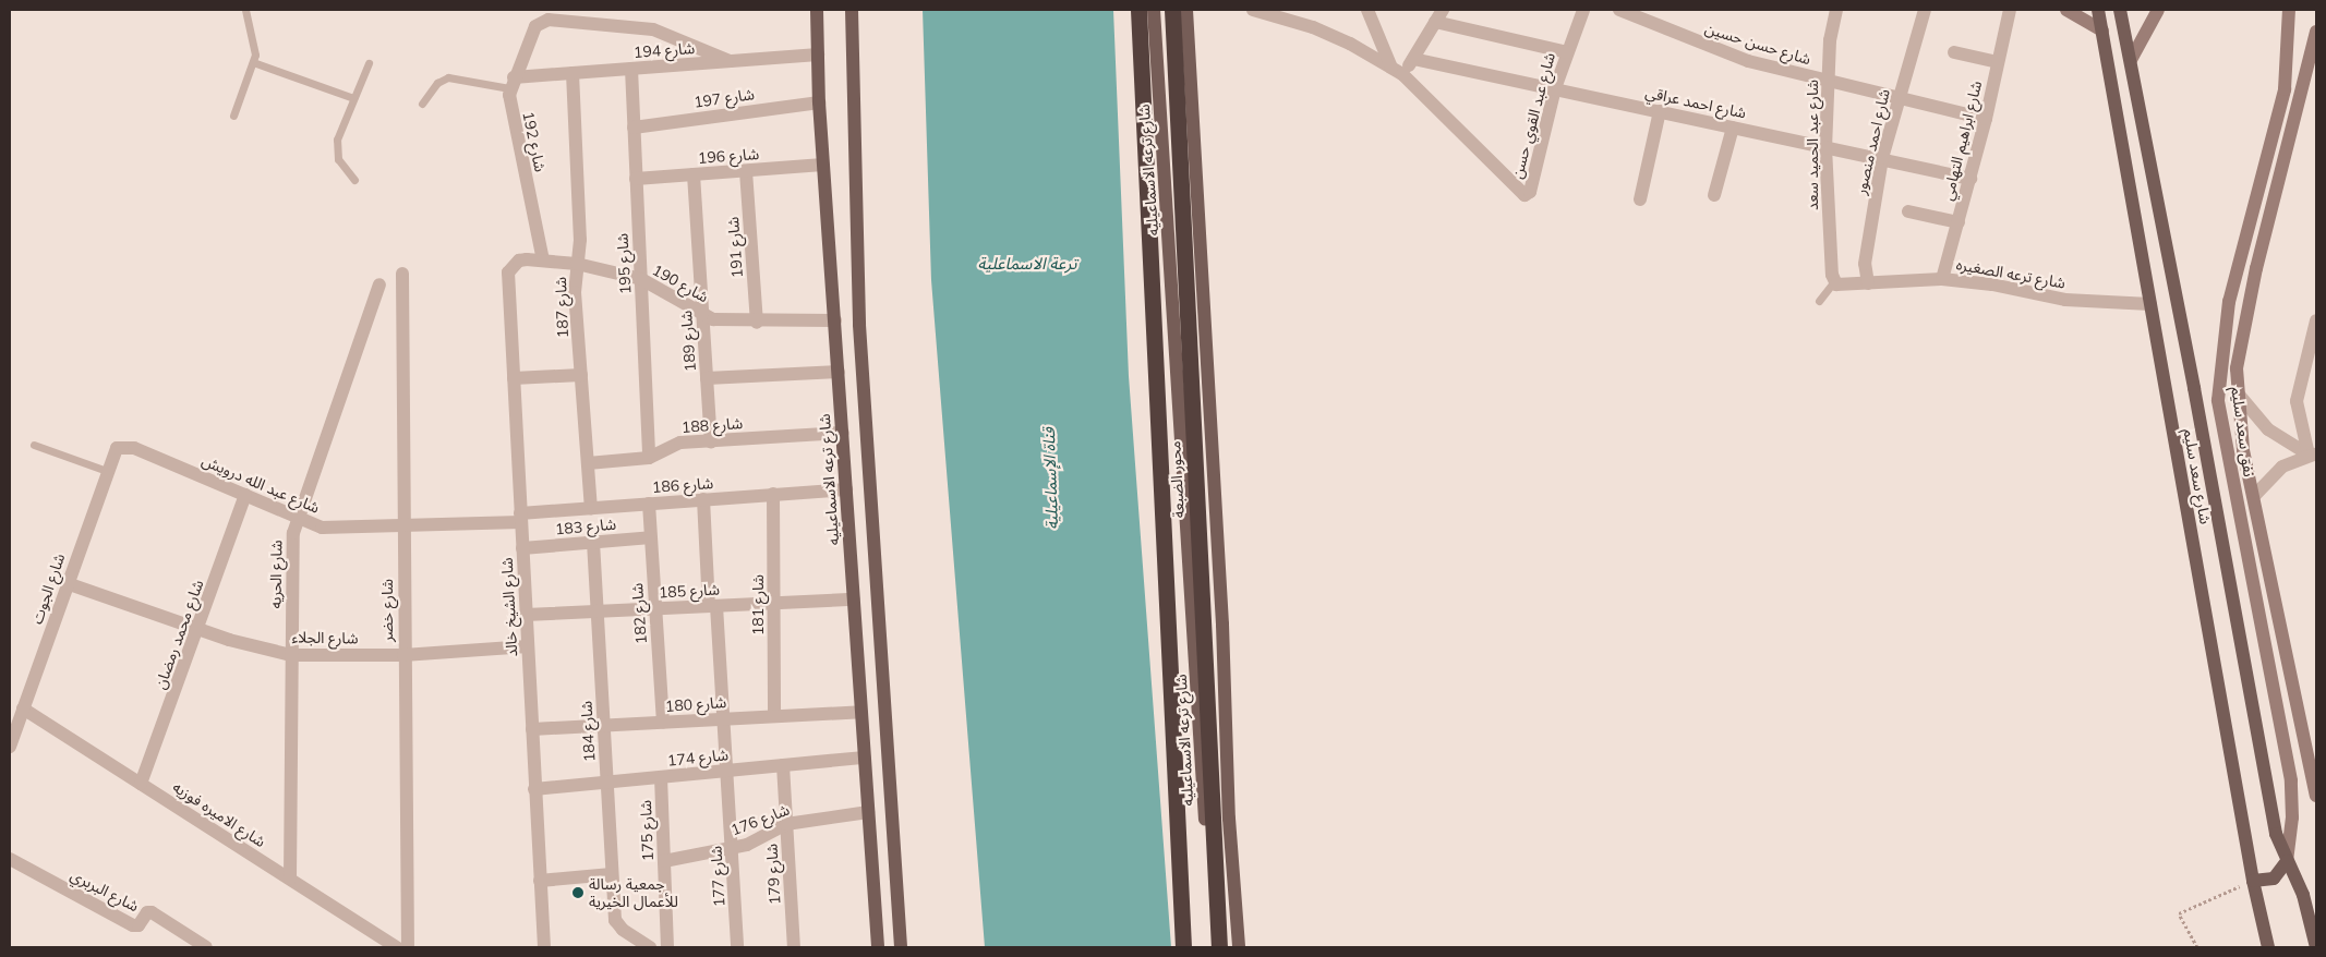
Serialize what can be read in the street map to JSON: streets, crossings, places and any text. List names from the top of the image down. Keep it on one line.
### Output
{"streets":{"highway":["محور الضبعة"],"main road":["شارع ترعه الاسماعيليه","شارع سعد سليم"],"street":["شارع حسن حسين","شارع 194","شارع 197","شارع احمد عراقي","شارع عبد القوي حسن","شارع ابراهيم التهامي","شارع 192","شارع احمد منصور","شارع عبد الحميد سعد","شارع 196","شارع 191","شارع 195","شارع ترعه الصغيره","شارع 190","شارع 187","شارع 189","شارع 188","نفق سعد سليم","شارع عبد الله درويش","شارع 186","شارع 183","شارع الحريه","شارع الجوت","شارع 185","شارع 181","شارع الشيخ خالد","شارع خضر","شارع 182","شارع محمد رمضان","شارع الجلاء","شارع 180","شارع 184","شارع 174","شارع الاميره فوزيه","شارع 176","شارع 175","شارع 179","شارع 177","شارع البربري"]},"crossings":[["شارع حسن حسين","شارع ابراهيم التهامي"],["شارع حسن حسين","شارع احمد منصور"],["شارع حسن حسين","شارع عبد الحميد سعد"],["شارع 194","شارع 192"],["شارع 194","شارع ترعه الاسماعيليه"],["شارع 194","شارع 195"],["شارع 194","شارع 187"],["شارع 197","شارع ترعه الاسماعيليه"],["شارع 197","شارع 195"],["شارع احمد عراقي","شارع عبد القوي حسن"],["شارع احمد عراقي","شارع ابراهيم التهامي"],["شارع احمد عراقي","شارع احمد منصور"],["شارع احمد عراقي","شارع عبد الحميد سعد"],["شارع ابراهيم التهامي","شارع ترعه الصغيره"],["شارع 192","شارع 190"],["شارع احمد منصور","شارع ترعه الصغيره"],["شارع عبد الحميد سعد","شارع ترعه الصغيره"],["شارع 196","شارع ترعه الاسماعيليه"],["شارع 196","شارع 191"],["شارع 196","شارع 195"],["شارع 196","شارع 189"],["شارع ترعه الاسماعيليه","شارع 190"],["شارع ترعه الاسماعيليه","شارع 188"],["شارع ترعه الاسماعيليه","شارع 186"],["شارع ترعه الاسماعيليه","شارع 185"],["شارع ترعه الاسماعيليه","شارع 180"],["شارع ترعه الاسماعيليه","شارع 174"],["شارع ترعه الاسماعيليه","شارع 176"],["شارع 191","شارع 190"],["شارع 195","شارع 190"],["شارع 195","شارع 188"],["شارع ترعه الصغيره","شارع سعد سليم"],["شارع 190","شارع 187"],["شارع 190","شارع 189"],["شارع 190","شارع الشيخ خالد"],["شارع 187","شارع 188"],["شارع 187","شارع 186"],["شارع 189","شارع 188"],["نفق سعد سليم","شارع سعد سليم"],["شارع عبد الله درويش","شارع 186"],["شارع عبد الله درويش","شارع الحريه"],["شارع عبد الله درويش","شارع الجوت"],["شارع عبد الله درويش","شارع الشيخ خالد"],["شارع عبد الله درويش","شارع خضر"],["شارع عبد الله درويش","شارع محمد رمضان"],["شارع 186","شارع 181"],["شارع 186","شارع الشيخ خالد"],["شارع 186","شارع 182"],["شارع 186","شارع 177"],["شارع 183","شارع الشيخ خالد"],["شارع 183","شارع 182"],["شارع 183","شارع 184"],["شارع الحريه","شارع الجلاء"],["شارع الحريه","شارع الاميره فوزيه"],["شارع الجوت","شارع الجلاء"],["شارع الجوت","شارع الاميره فوزيه"],["شارع 185","شارع 181"],["شارع 185","شارع الشيخ خالد"],["شارع 185","شارع 182"],["شارع 185","شارع 184"],["شارع 185","شارع 177"],["شارع 181","شارع 180"],["شارع الشيخ خالد","شارع الجلاء"],["شارع الشيخ خالد","شارع 180"],["شارع الشيخ خالد","شارع 174"],["شارع خضر","شارع الجلاء"],["شارع 182","شارع 180"],["شارع محمد رمضان","شارع الجلاء"],["شارع محمد رمضان","شارع الاميره فوزيه"],["شارع 180","شارع 184"],["شارع 180","شارع 177"],["شارع 184","شارع 174"],["شارع 174","شارع 175"],["شارع 174","شارع 179"],["شارع 174","شارع 177"],["شارع 176","شارع 175"],["شارع 176","شارع 179"],["شارع 176","شارع 177"]],"water":["ترعة الاسماعلية","قناة الإسماعيلية"],"places":["جمعية رسالة للأعمال الخيرية"]}
